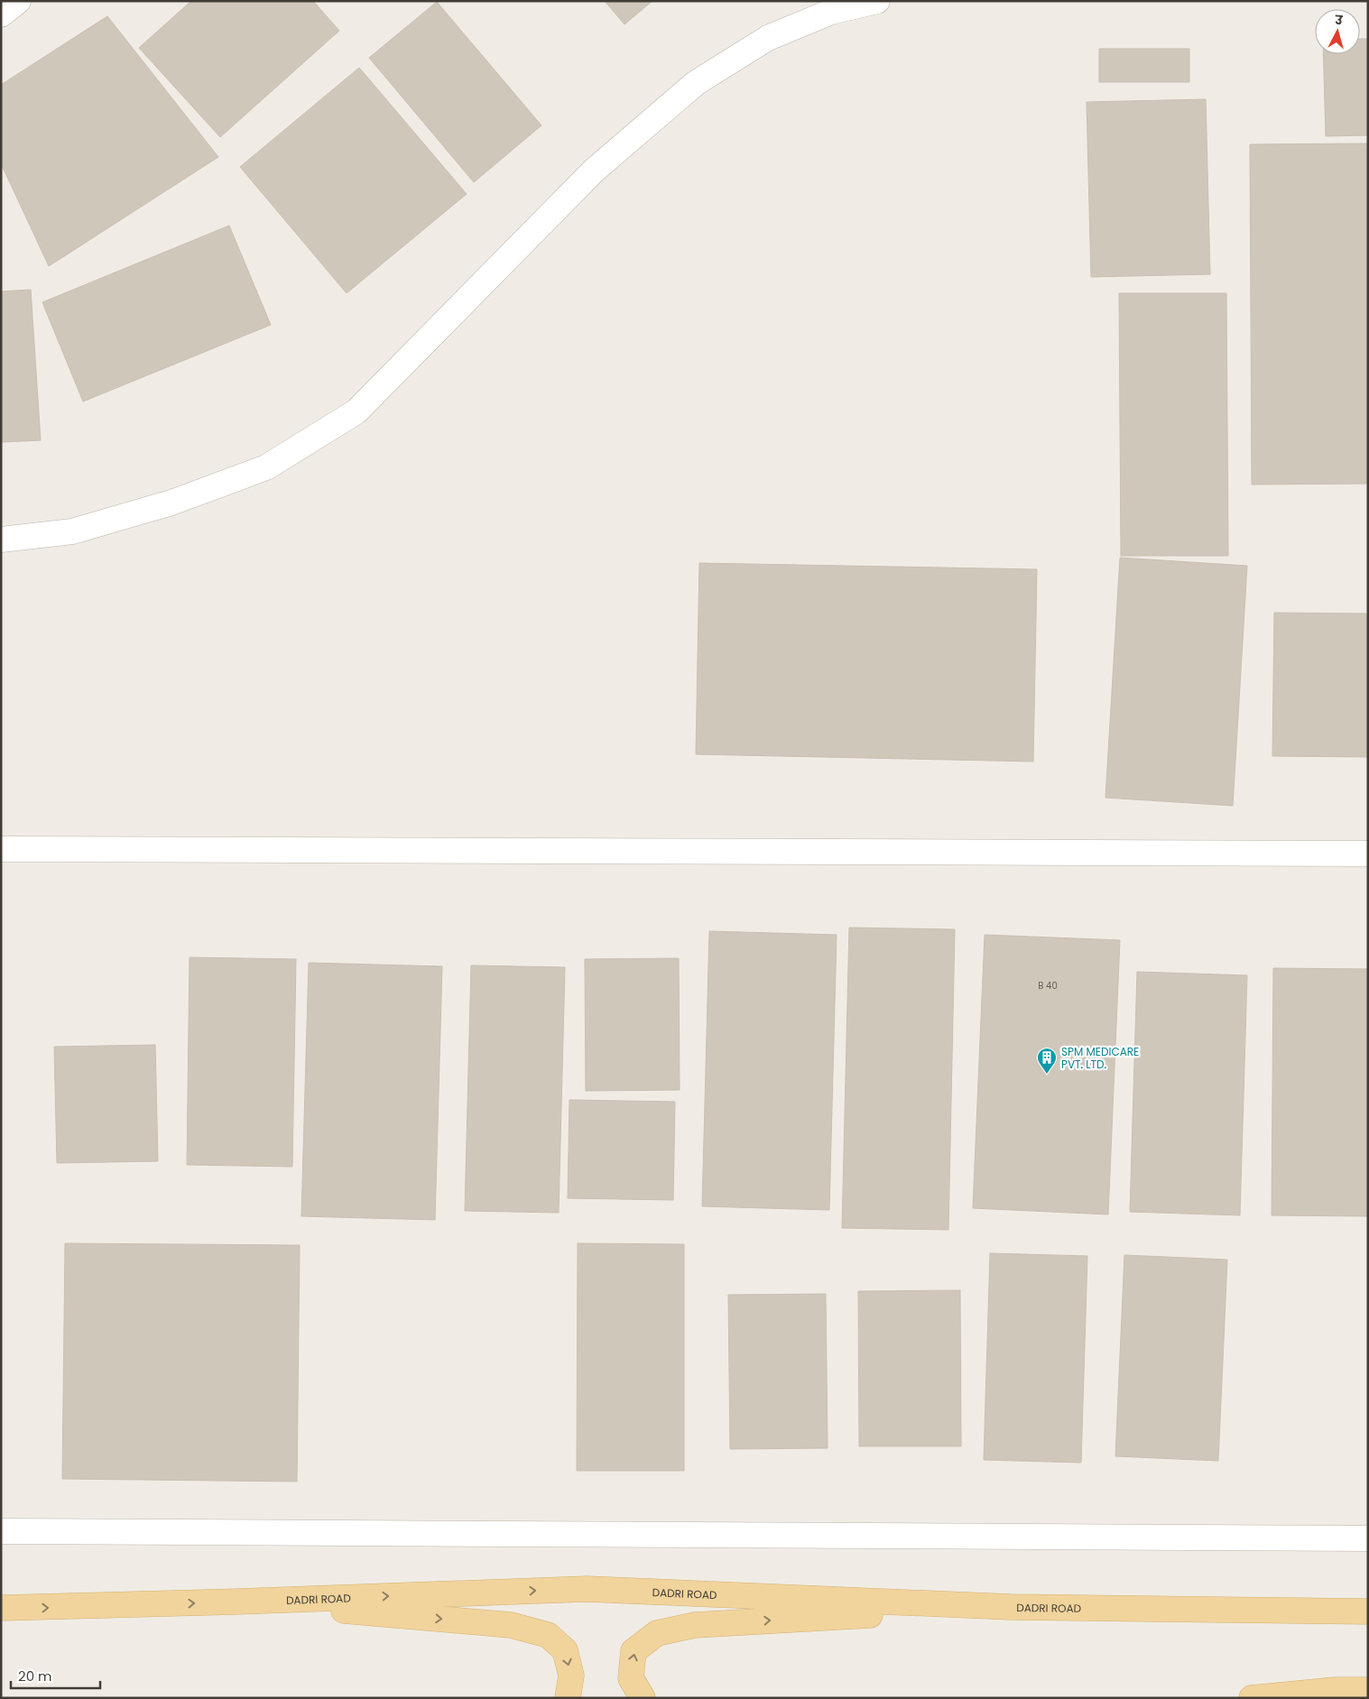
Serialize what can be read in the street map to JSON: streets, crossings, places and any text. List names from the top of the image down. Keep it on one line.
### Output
{"streets":{"main road":["DADRI ROAD"]},"one_way":["DADRI ROAD"],"places":{"building":["SPM MEDICARE PVT. LTD."]},"house_numbers":["B 40"],"scale_bar":"20 m","north":"top"}
